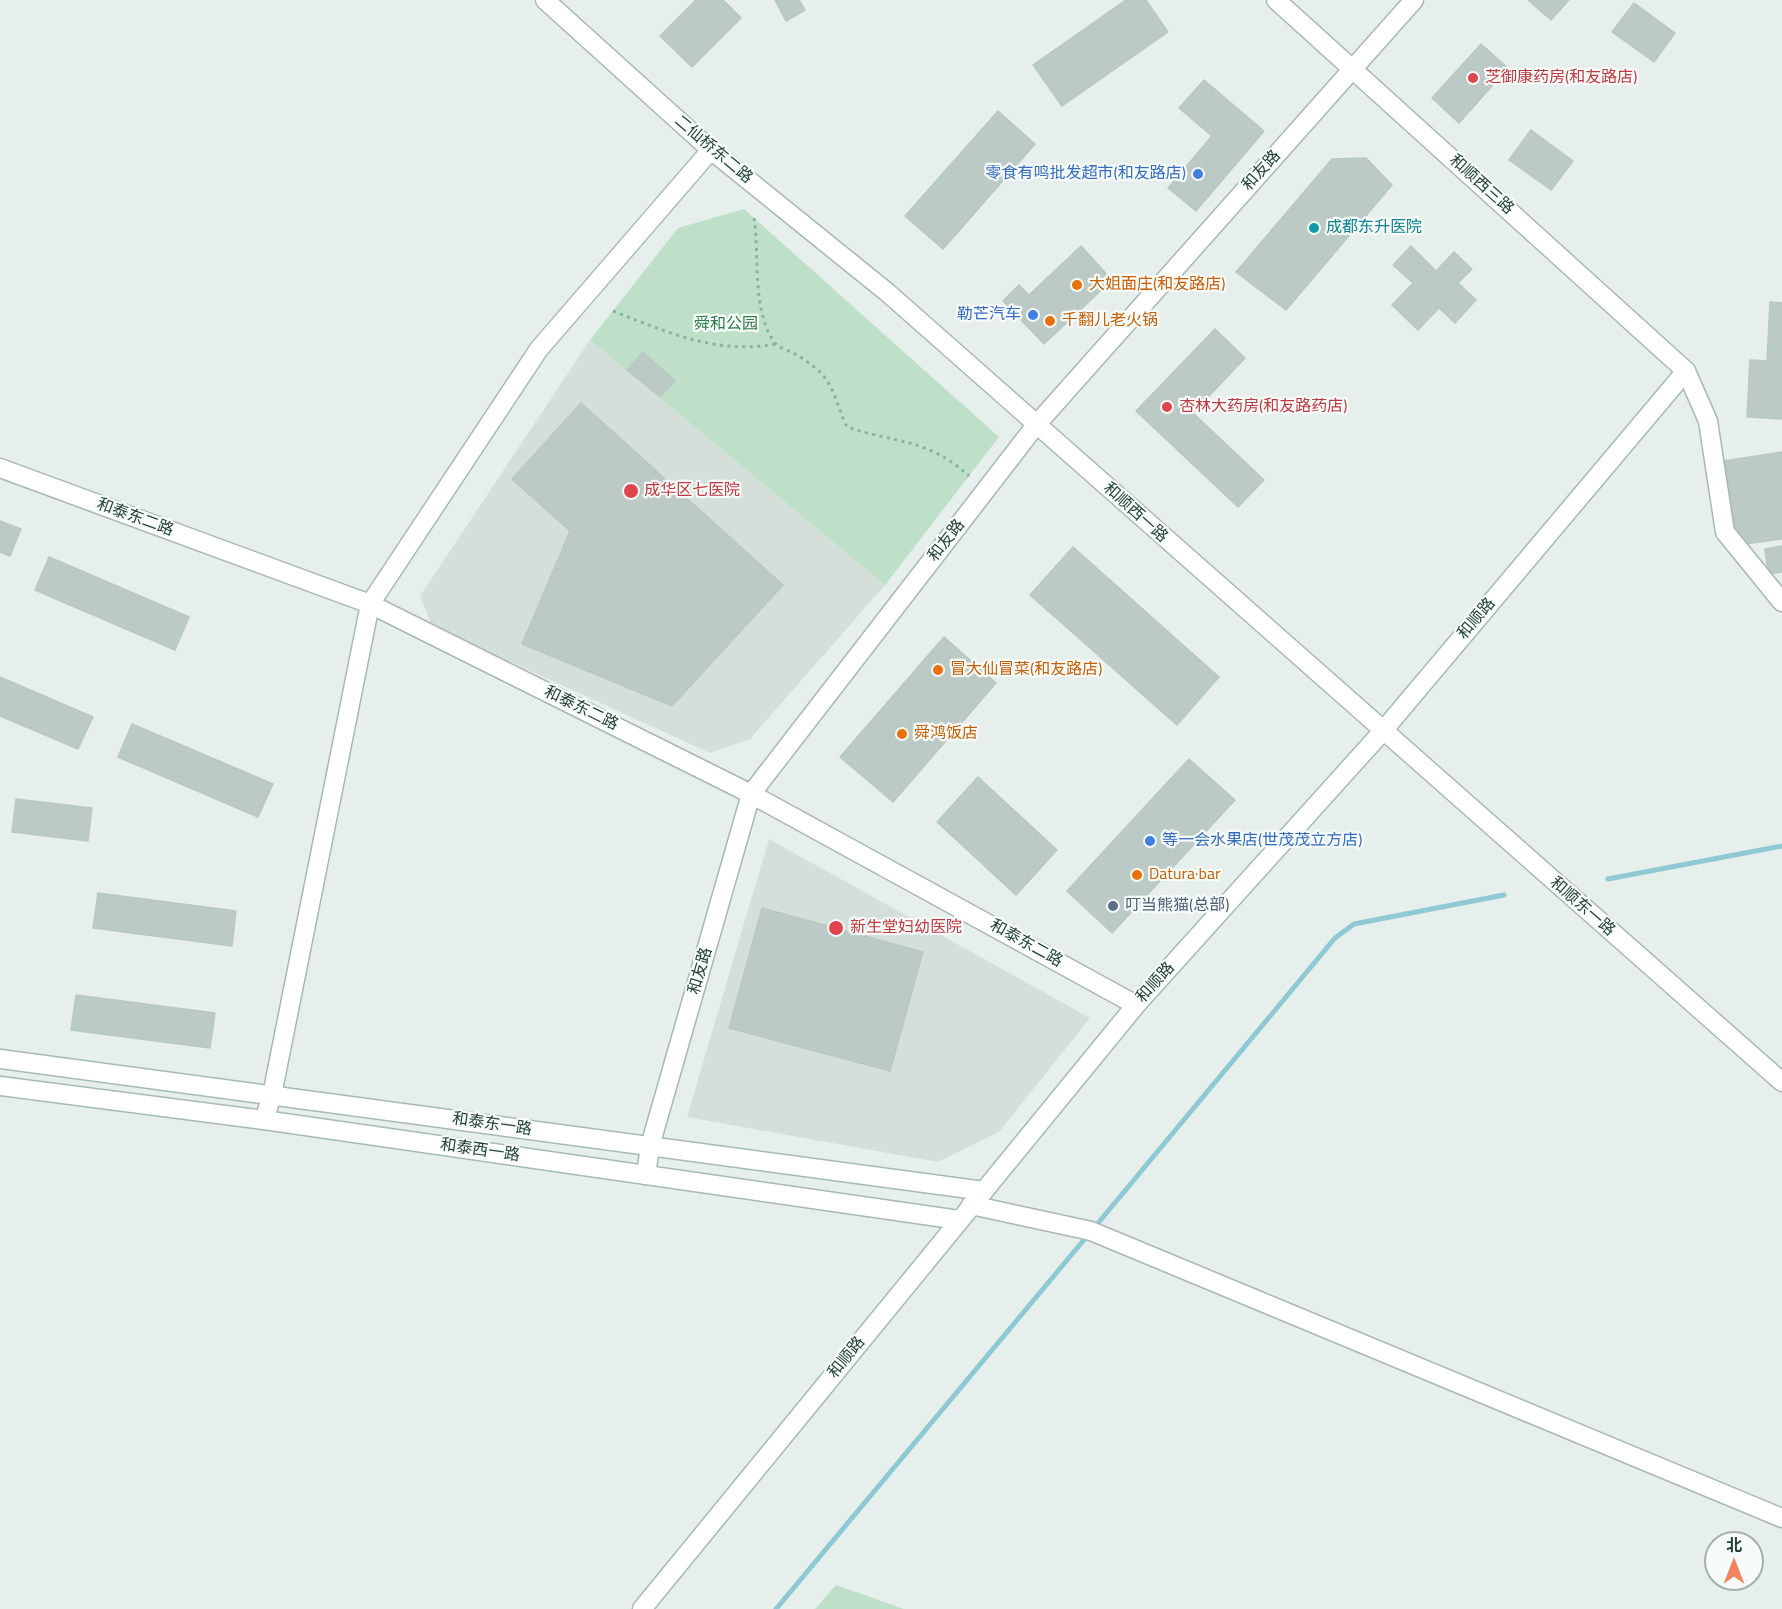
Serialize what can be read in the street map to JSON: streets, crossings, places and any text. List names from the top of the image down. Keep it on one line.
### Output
{"streets":{"street":["二仙桥东二路","和友路","和顺西三路","和顺西一路","和泰东二路","和顺路","和顺东一路","和泰东一路","和泰西一路"]},"crossings":[["二仙桥东二路","和顺西一路"],["和友路","和顺西三路"],["和友路","和顺西一路"],["和友路","和泰东二路"],["和友路","和泰东一路"],["和友路","和泰西一路"],["和顺西三路","和顺路"],["和顺西一路","和顺路"],["和顺西一路","和顺东一路"],["和泰东二路","和顺路"],["和顺路","和顺东一路"],["和顺路","和泰东一路"],["和顺路","和泰西一路"]],"parks":["舜和公园"],"places":["芝御康药房(和友路店)","零食有鸣批发超市(和友路店)","成都东升医院","大姐面庄(和友路店)","勒芒汽车","千翻儿老火锅","杏林大药房(和友路药店)","成华区七医院","冒大仙冒菜(和友路店)","舜鸿饭店","等一会水果店(世茂茂立方店)","Datura·bar","叮当熊猫(总部)","新生堂妇幼医院"],"north":"top"}
